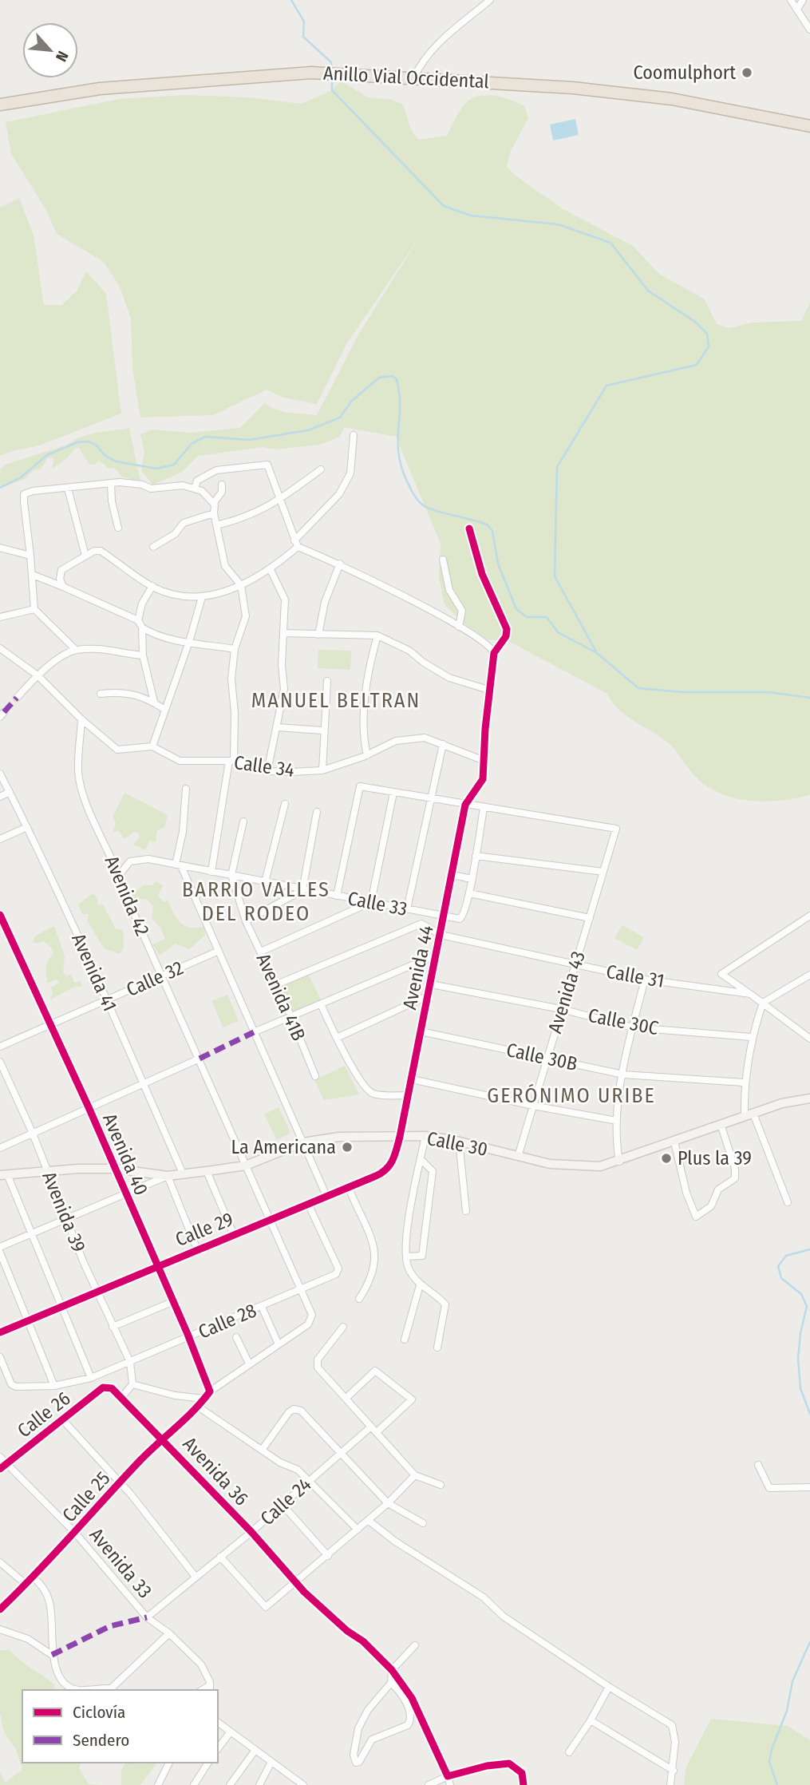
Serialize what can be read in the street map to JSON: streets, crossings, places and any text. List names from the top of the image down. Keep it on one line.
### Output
{"streets":{"highway":["Anillo Vial Occidental"],"main road":["Calle 30"],"street":["Calle 34","Avenida 42","Calle 33","Avenida 44","Avenida 41","Calle 31","Calle 32","Avenida 43","Avenida 41B","Calle 30C","Calle 30B","Avenida 40","Avenida 39","Calle 29","Calle 28","Calle 26","Avenida 36","Calle 25","Calle 24","Avenida 33"]},"crossings":[["Avenida 42","Calle 33"],["Avenida 42","Calle 32"],["Avenida 42","Calle 30"],["Calle 33","Avenida 44"],["Calle 33","Avenida 41B"],["Avenida 44","Calle 31"],["Avenida 44","Calle 30C"],["Avenida 44","Calle 30B"],["Avenida 44","Calle 30"],["Avenida 44","Calle 29"],["Avenida 41","Calle 32"],["Avenida 41","Calle 30"],["Calle 31","Avenida 43"],["Calle 31","Avenida 41B"],["Calle 32","Avenida 40"],["Avenida 43","Calle 30C"],["Avenida 43","Calle 30B"],["Avenida 43","Calle 30"],["Calle 30","Avenida 40"],["Calle 30","Avenida 39"],["Calle 30","Calle 29"],["Avenida 40","Calle 29"],["Avenida 40","Calle 28"],["Avenida 39","Calle 29"],["Avenida 39","Calle 28"],["Calle 29","Calle 28"],["Calle 26","Avenida 36"],["Calle 26","Avenida 33"],["Avenida 36","Calle 25"],["Avenida 36","Calle 24"],["Calle 25","Avenida 33"],["Calle 24","Avenida 33"]],"districts":["MANUEL BELTRAN","BARRIO VALLES DEL RODEO","GERÓNIMO URIBE"],"places":["Coomulphort","La Americana","Plus la 39"],"legend":["Ciclovía","Sendero"],"north":"bottom right"}
